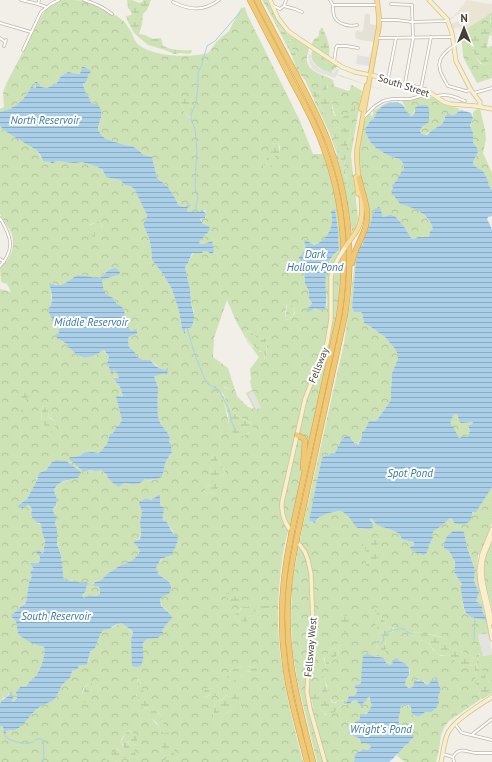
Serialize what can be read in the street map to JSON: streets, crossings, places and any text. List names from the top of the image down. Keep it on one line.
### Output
{"streets":{"main road":["South Street","Fellsway","Fellsway West"]},"crossings":[["South Street","Fellsway"],["Fellsway","Fellsway West"]],"water":["North Reservoir","Dark Hollow Pond","Middle Reservoir","Spot Pond","South Reservoir","Wright's Pond"],"north":"top"}
